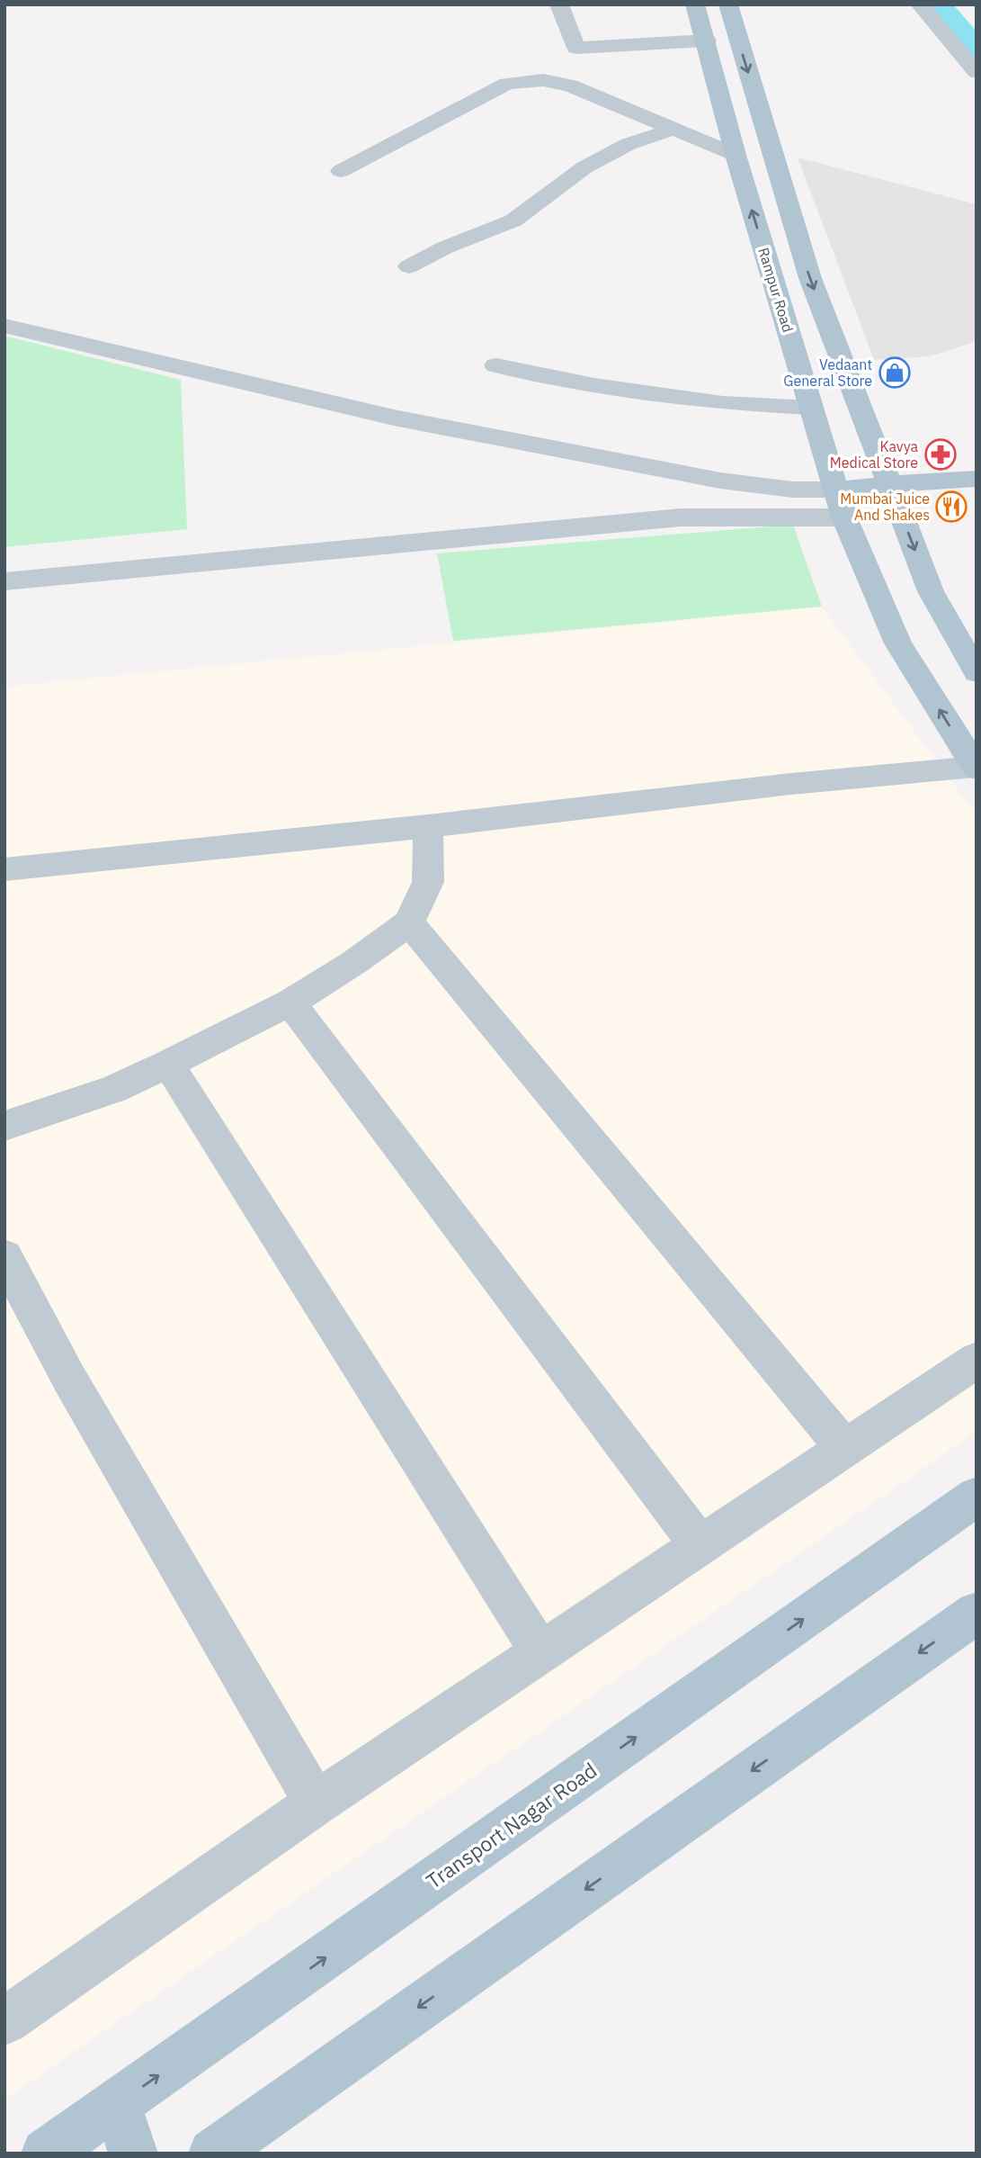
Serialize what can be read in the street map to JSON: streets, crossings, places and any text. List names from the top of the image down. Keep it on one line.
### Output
{"streets":{"main road":["Rampur Road","Transport Nagar Road"]},"places":{"shop":["Vedaant General Store"],"pharmacy":["Kavya Medical Store"],"restaurant":["Mumbai Juice And Shakes"]}}
